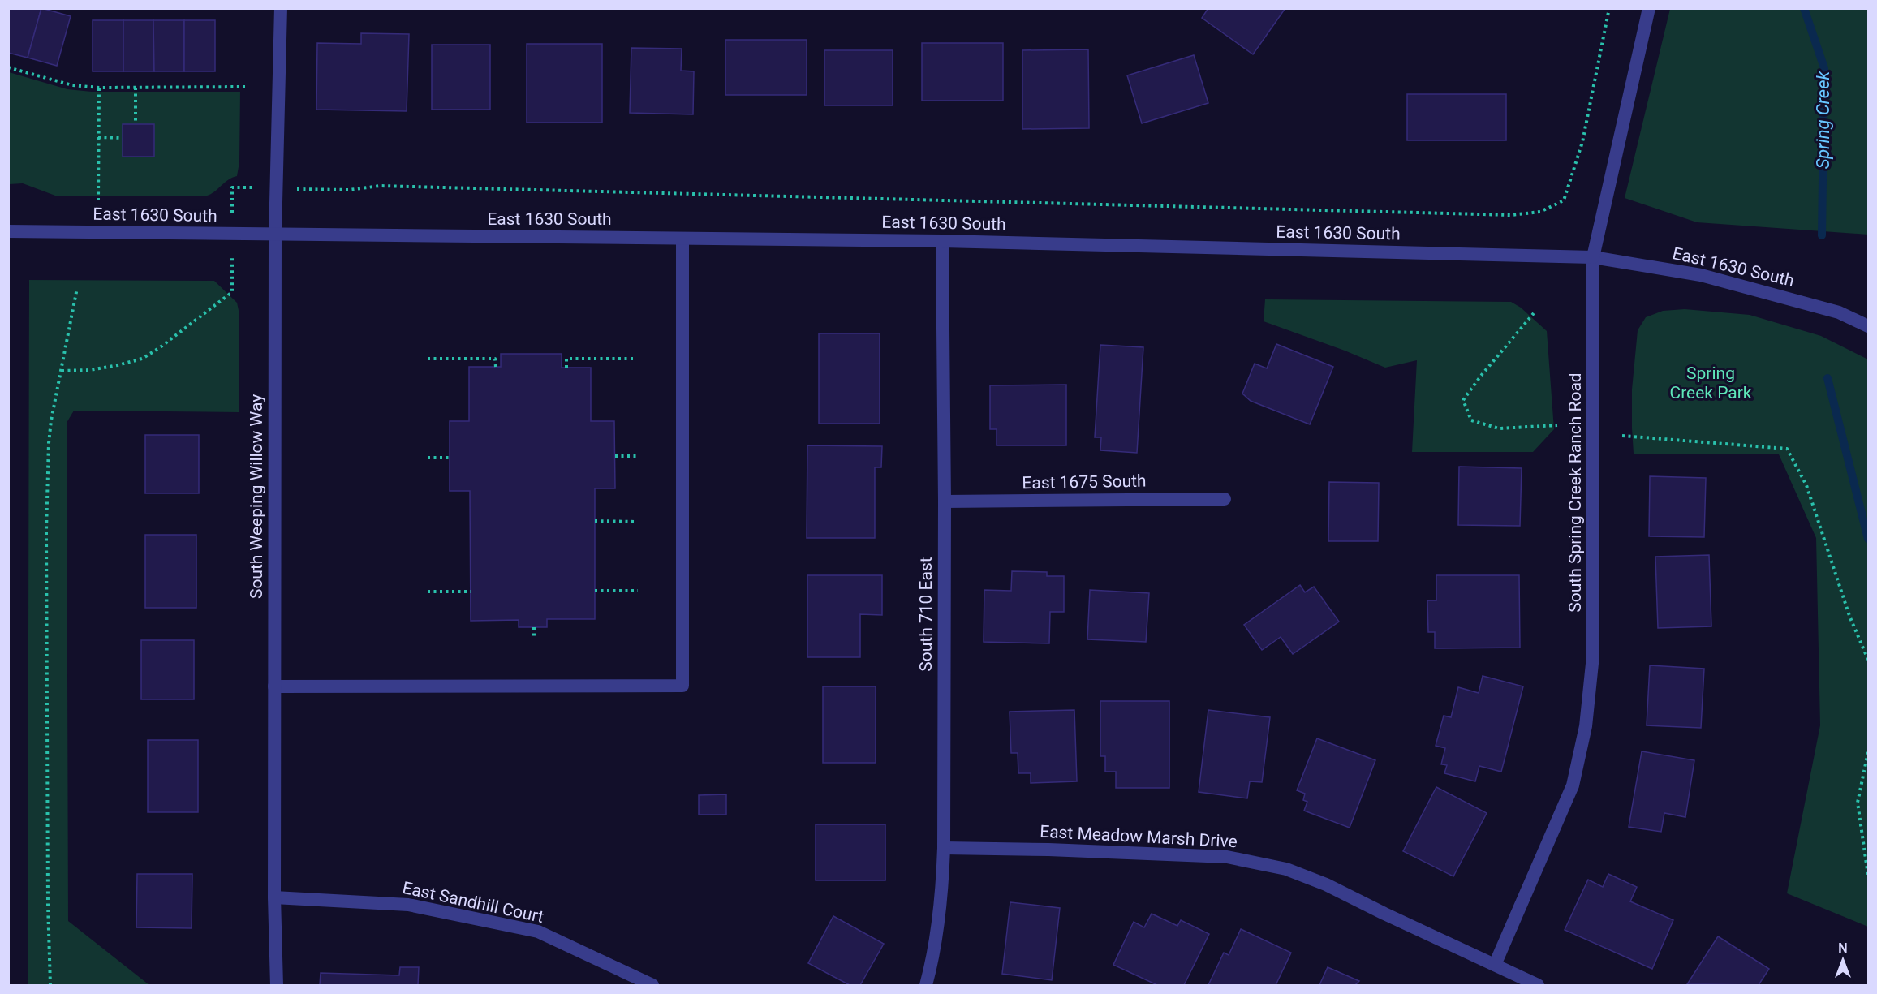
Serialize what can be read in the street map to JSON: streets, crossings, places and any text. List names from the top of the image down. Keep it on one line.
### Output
{"streets":{"street":["East 1630 South","East 1675 South","South Spring Creek Ranch Road","South Weeping Willow Way","South 710 East","East Meadow Marsh Drive","East Sandhill Court"]},"crossings":[["East 1630 South","South Spring Creek Ranch Road"],["East 1630 South","South Weeping Willow Way"],["East 1630 South","South 710 East"],["East 1675 South","South 710 East"],["South Spring Creek Ranch Road","East Meadow Marsh Drive"],["South Weeping Willow Way","East Sandhill Court"],["South 710 East","East Meadow Marsh Drive"]],"water":["Spring Creek"],"parks":["Spring Creek Park"],"north":"top"}
